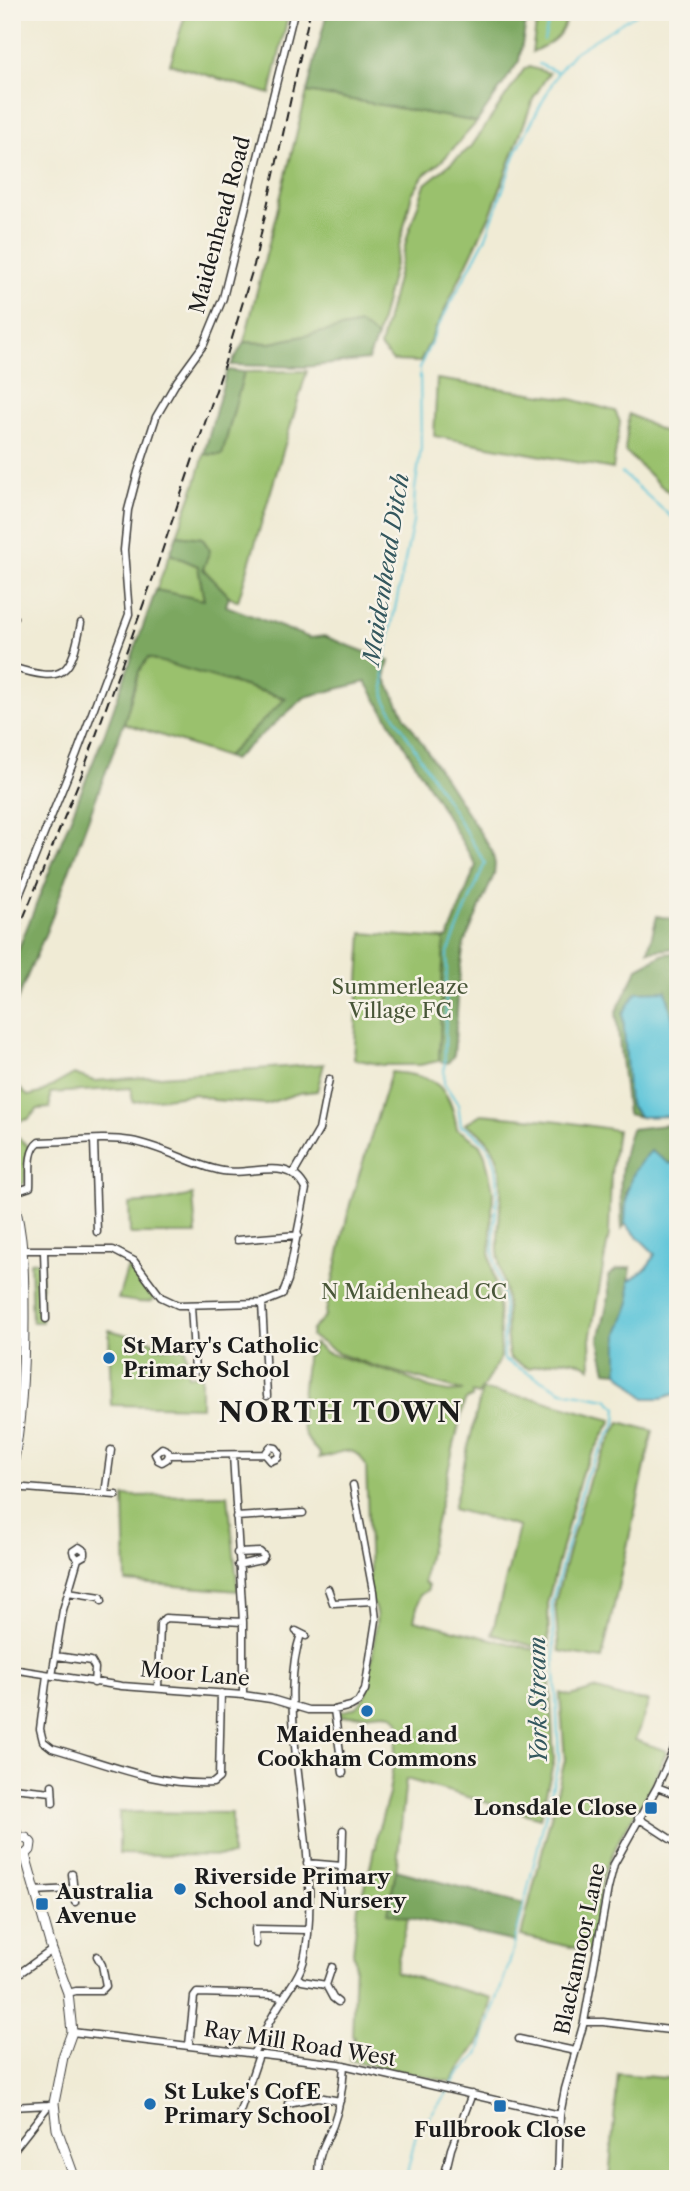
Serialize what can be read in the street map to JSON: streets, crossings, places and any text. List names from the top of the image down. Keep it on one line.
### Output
{"streets":{"street":["Maidenhead Road","Moor Lane","Blackamoor Lane","Ray Mill Road West"]},"crossings":[["Blackamoor Lane","Ray Mill Road West"]],"districts":["NORTH TOWN"],"water":["Maidenhead Ditch","York Stream"],"parks":["Summerleaze Village FC","N Maidenhead CC"],"places":{"other":["St Mary's Catholic Primary School","Maidenhead and Cookham Commons","Riverside Primary School and Nursery","St Luke's CofE Primary School"],"transit":["Lonsdale Close","Australia Avenue","Fullbrook Close"]}}
